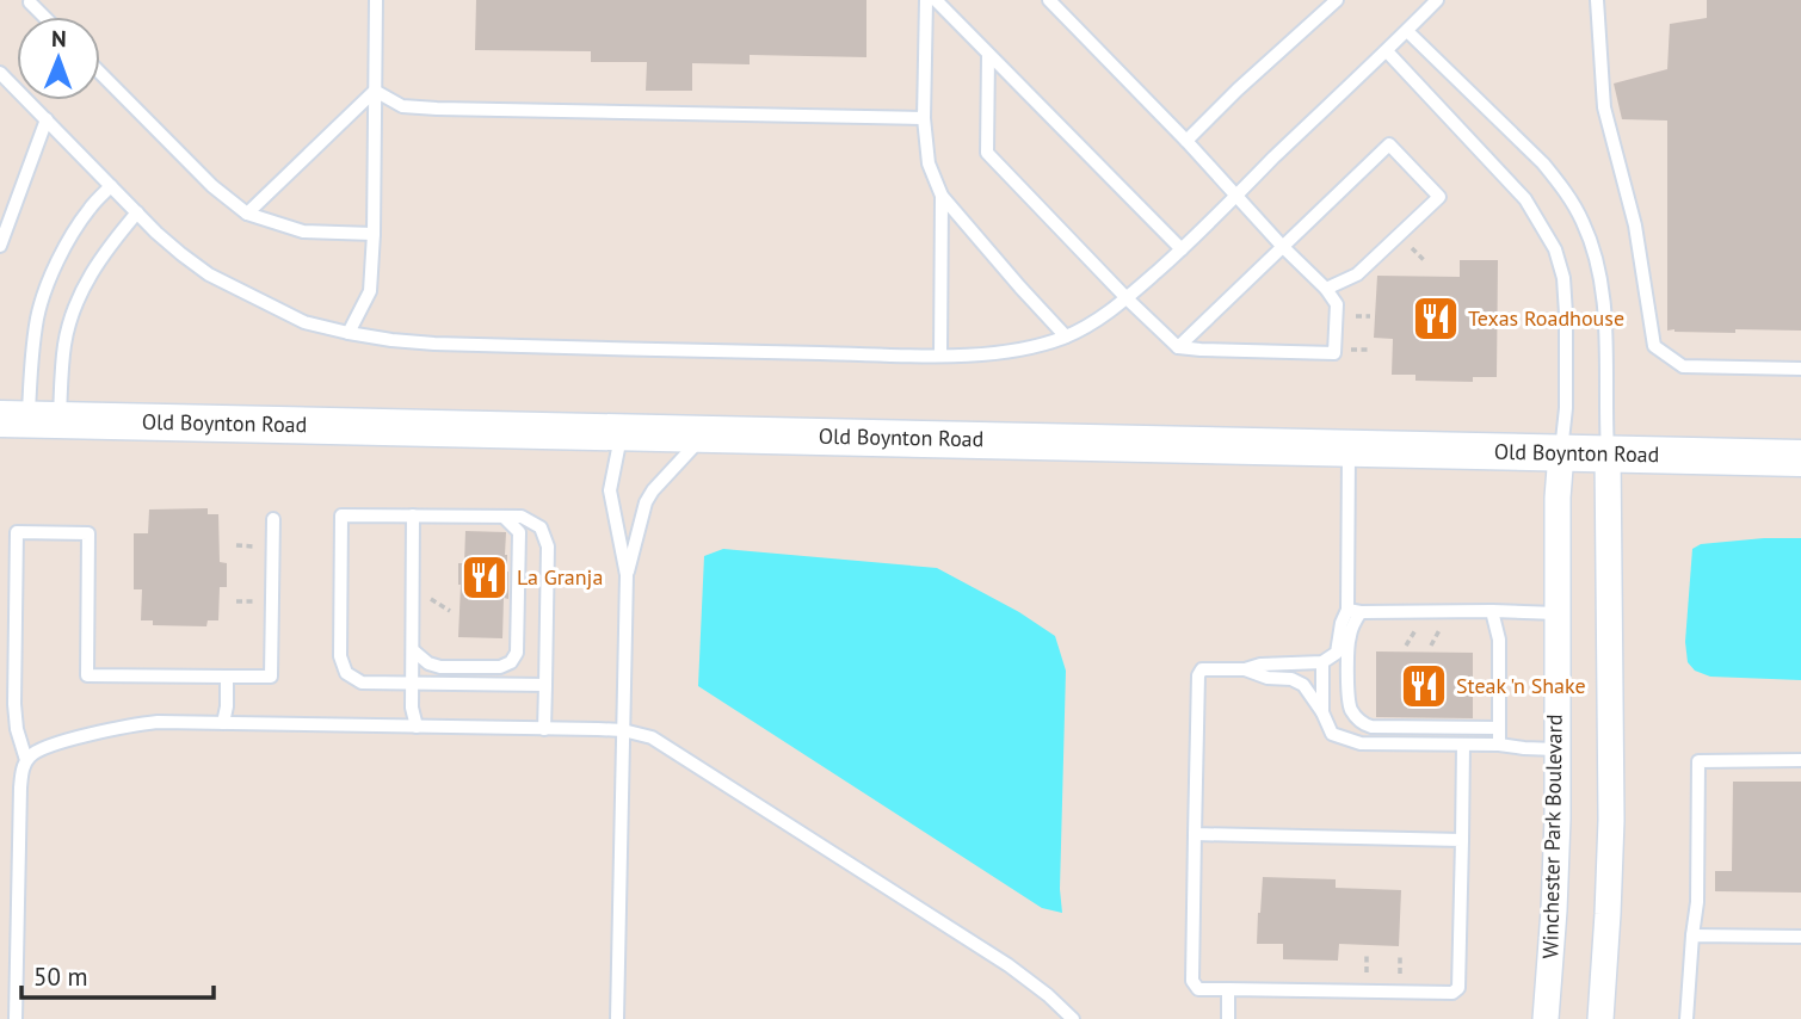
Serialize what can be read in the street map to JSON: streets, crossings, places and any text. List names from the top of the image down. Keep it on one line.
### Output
{"streets":{"street":["Old Boynton Road","Winchester Park Boulevard"]},"crossings":[["Old Boynton Road","Winchester Park Boulevard"]],"places":{"restaurant":["Texas Roadhouse","La Granja","Steak 'n Shake"]},"scale_bar":"50 m","north":"top"}
